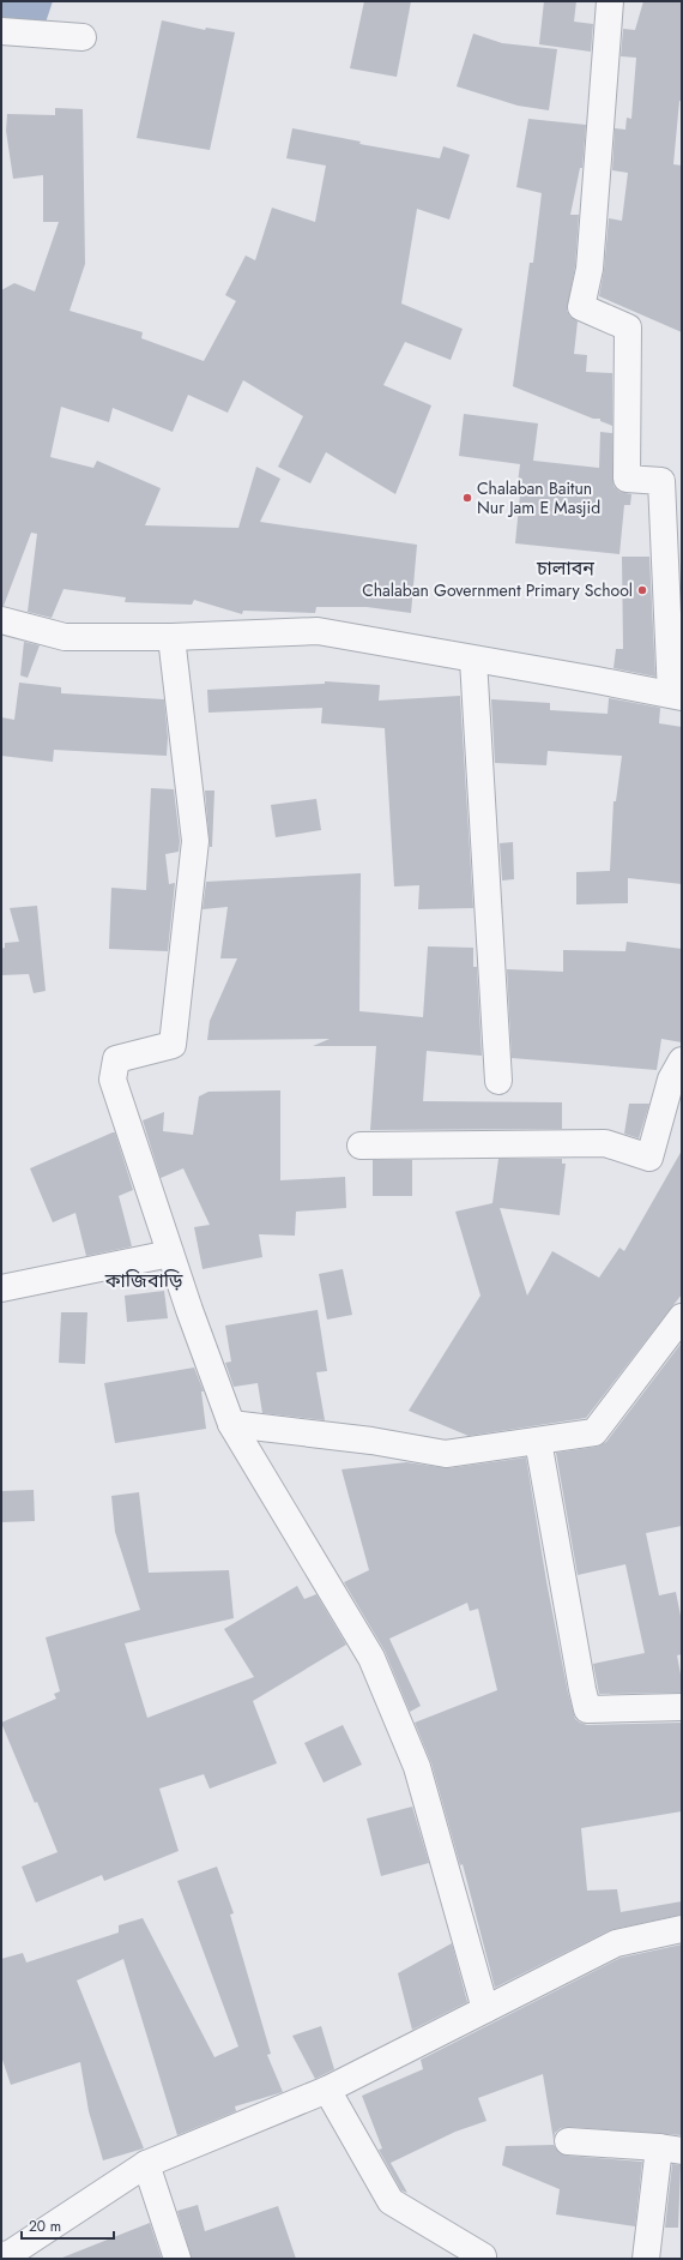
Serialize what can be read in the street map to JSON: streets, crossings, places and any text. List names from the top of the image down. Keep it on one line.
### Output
{"districts":["চালাবন","কাজিবাড়ি"],"places":["Chalaban Baitun Nur Jam E Masjid","Chalaban Government Primary School"],"scale_bar":"20 m"}
